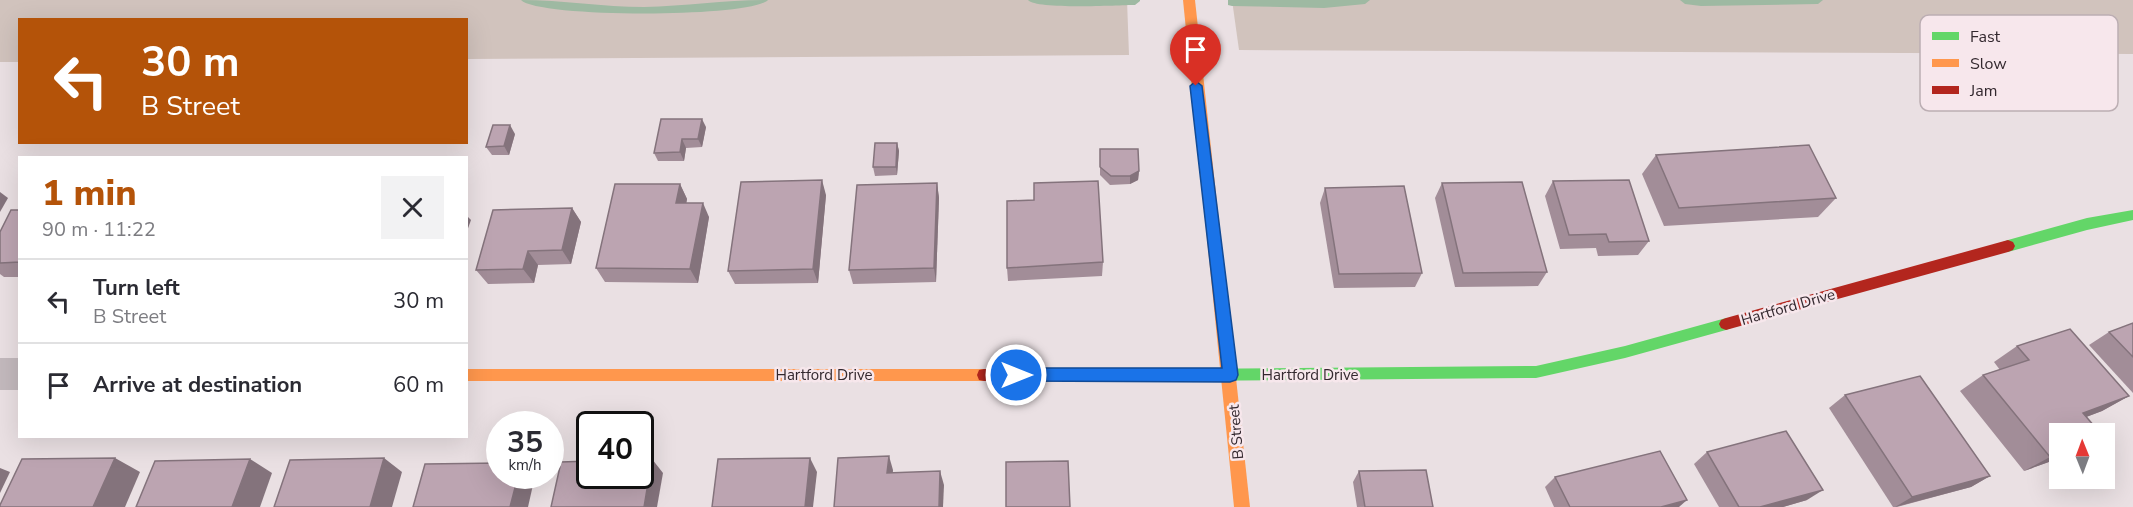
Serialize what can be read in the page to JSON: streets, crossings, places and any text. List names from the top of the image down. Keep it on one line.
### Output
{"streets":{"street":["Hartford Drive","B Street"]},"crossings":[["Hartford Drive","B Street"]],"legend":["Fast","Slow","Jam"],"north":"top","page":{"turn":["30 m","B Street"],"heading":["1 min","90 m · 11:22"],"list":[{"name":"Turn left","note":"B Street","value":"30 m"},{"name":"Arrive at destination","value":"60 m"}],"speed":"35 km/h","limit":"40"}}
